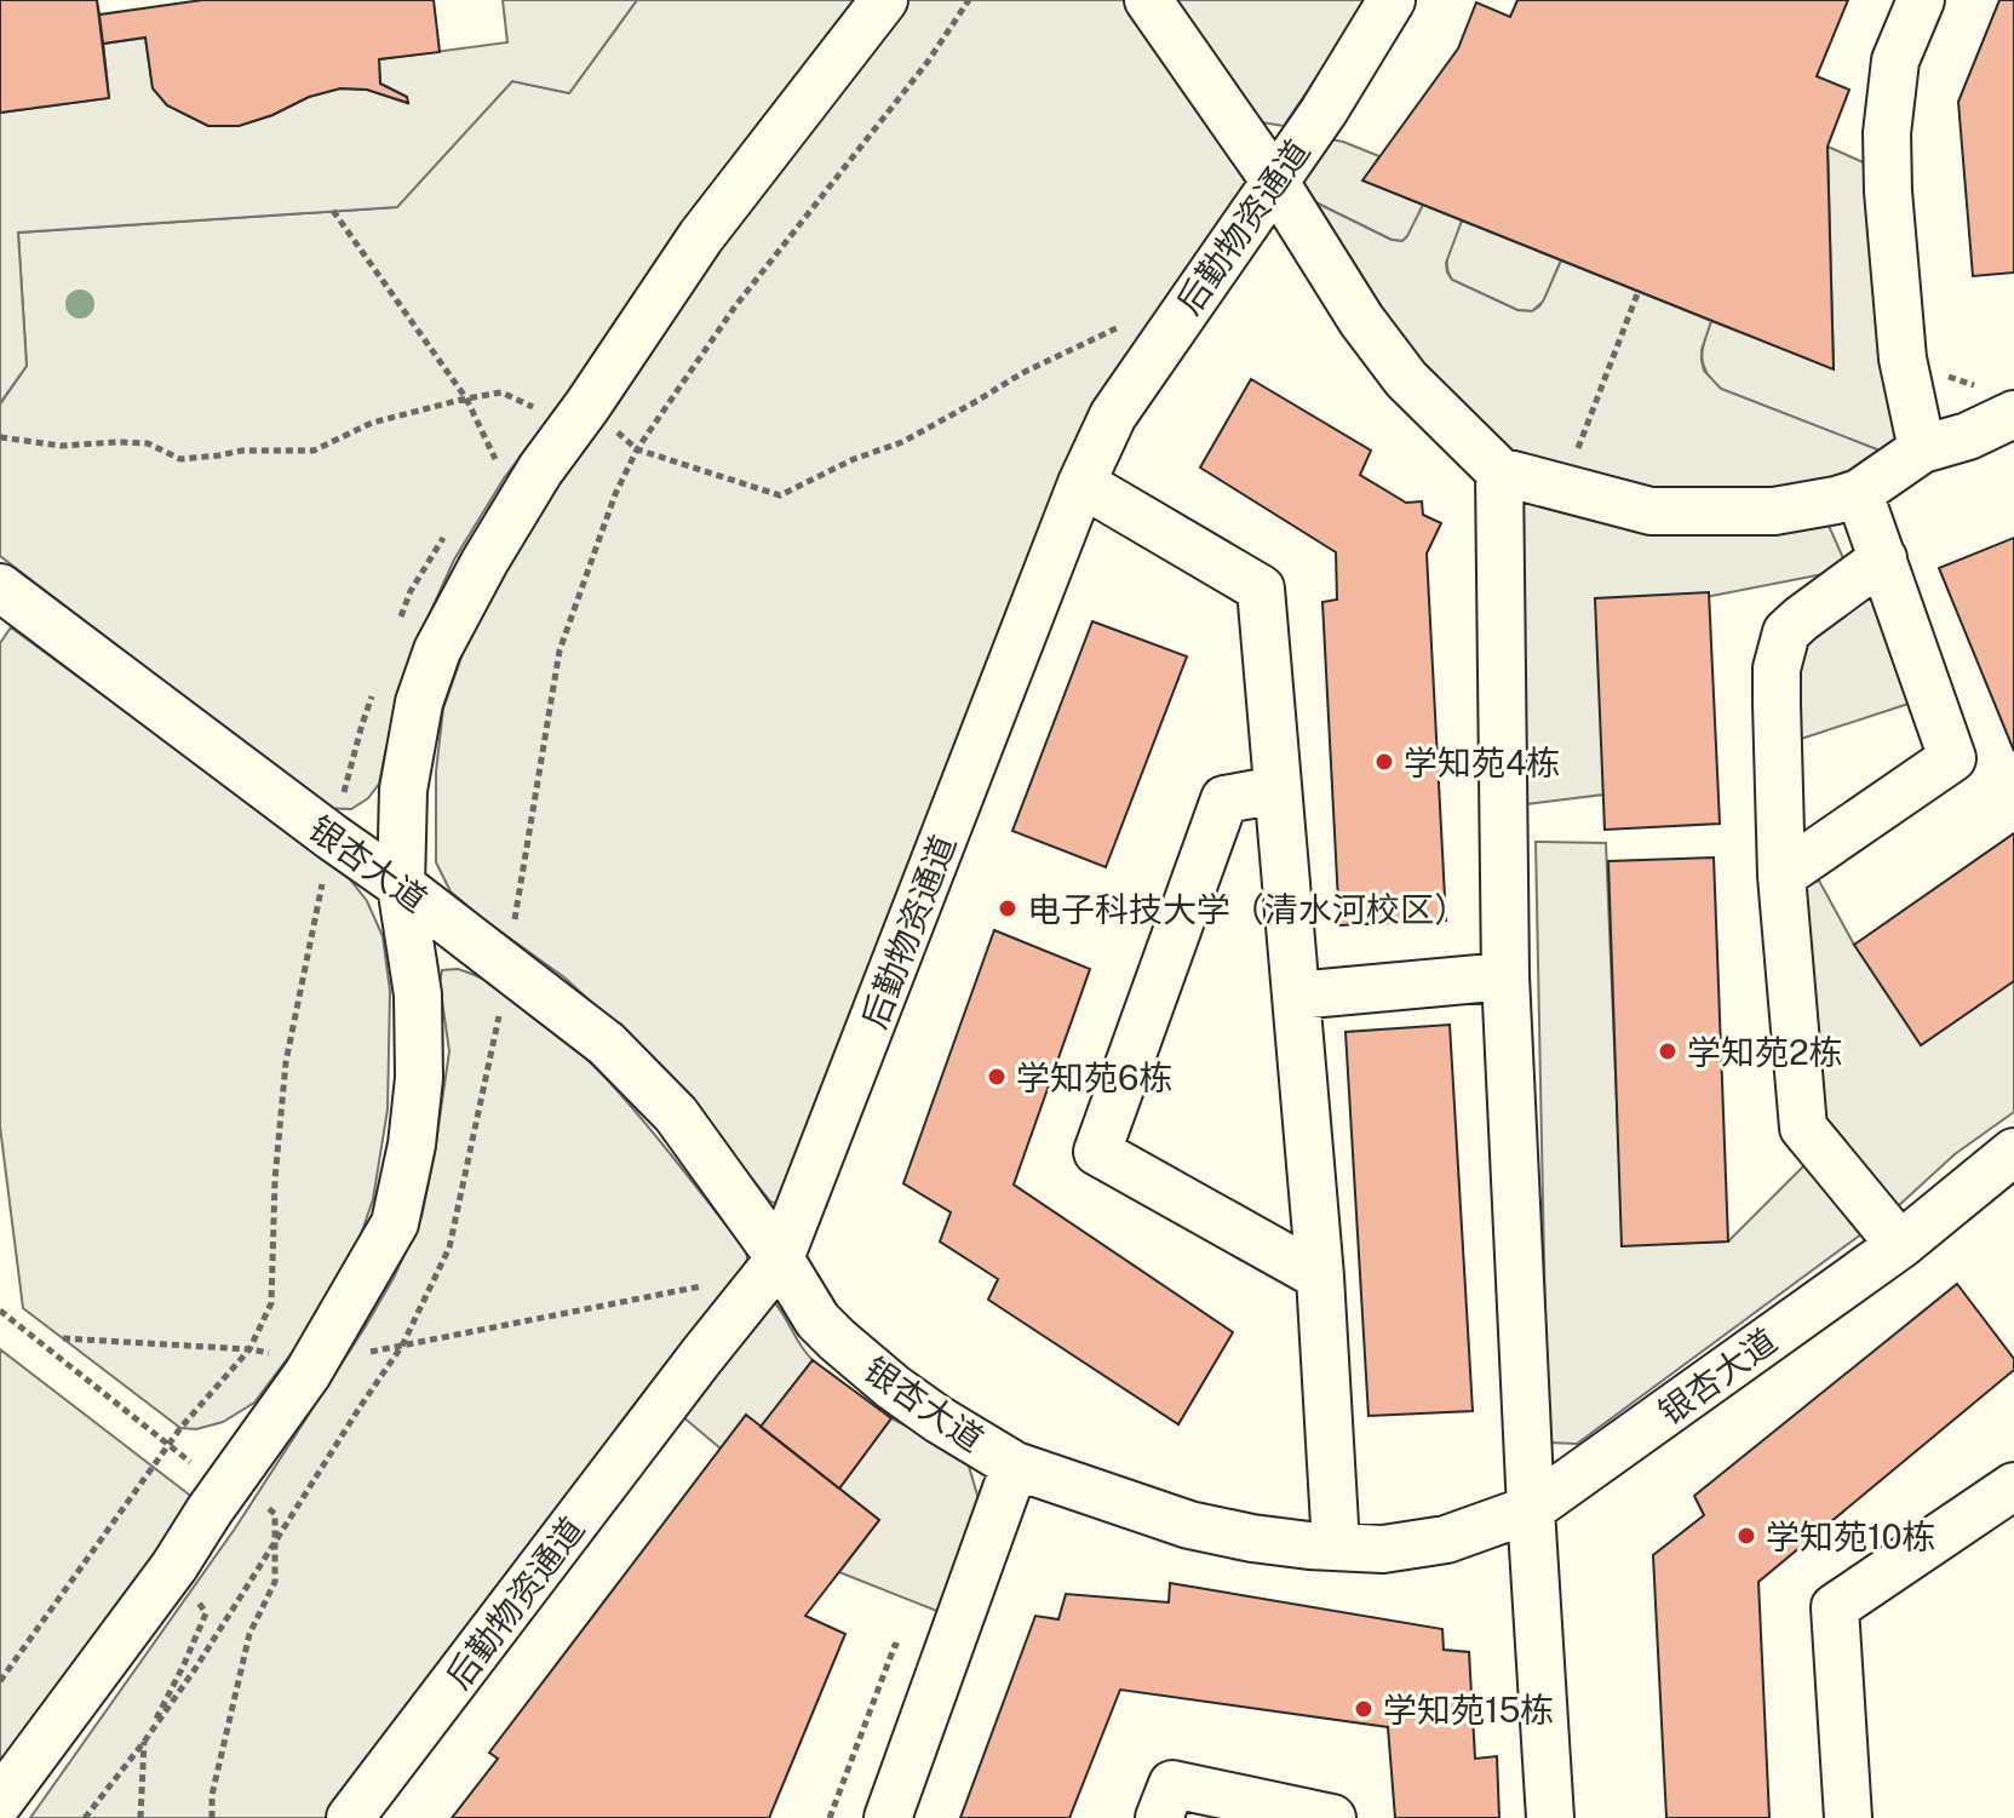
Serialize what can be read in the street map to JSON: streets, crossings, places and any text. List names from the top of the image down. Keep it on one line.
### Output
{"streets":{"street":["后勤物资通道","银杏大道"]},"crossings":[["后勤物资通道","银杏大道"]],"places":["学知苑4栋","电子科技大学（清水河校区）","学知苑2栋","学知苑6栋","学知苑10栋","学知苑15栋"]}
